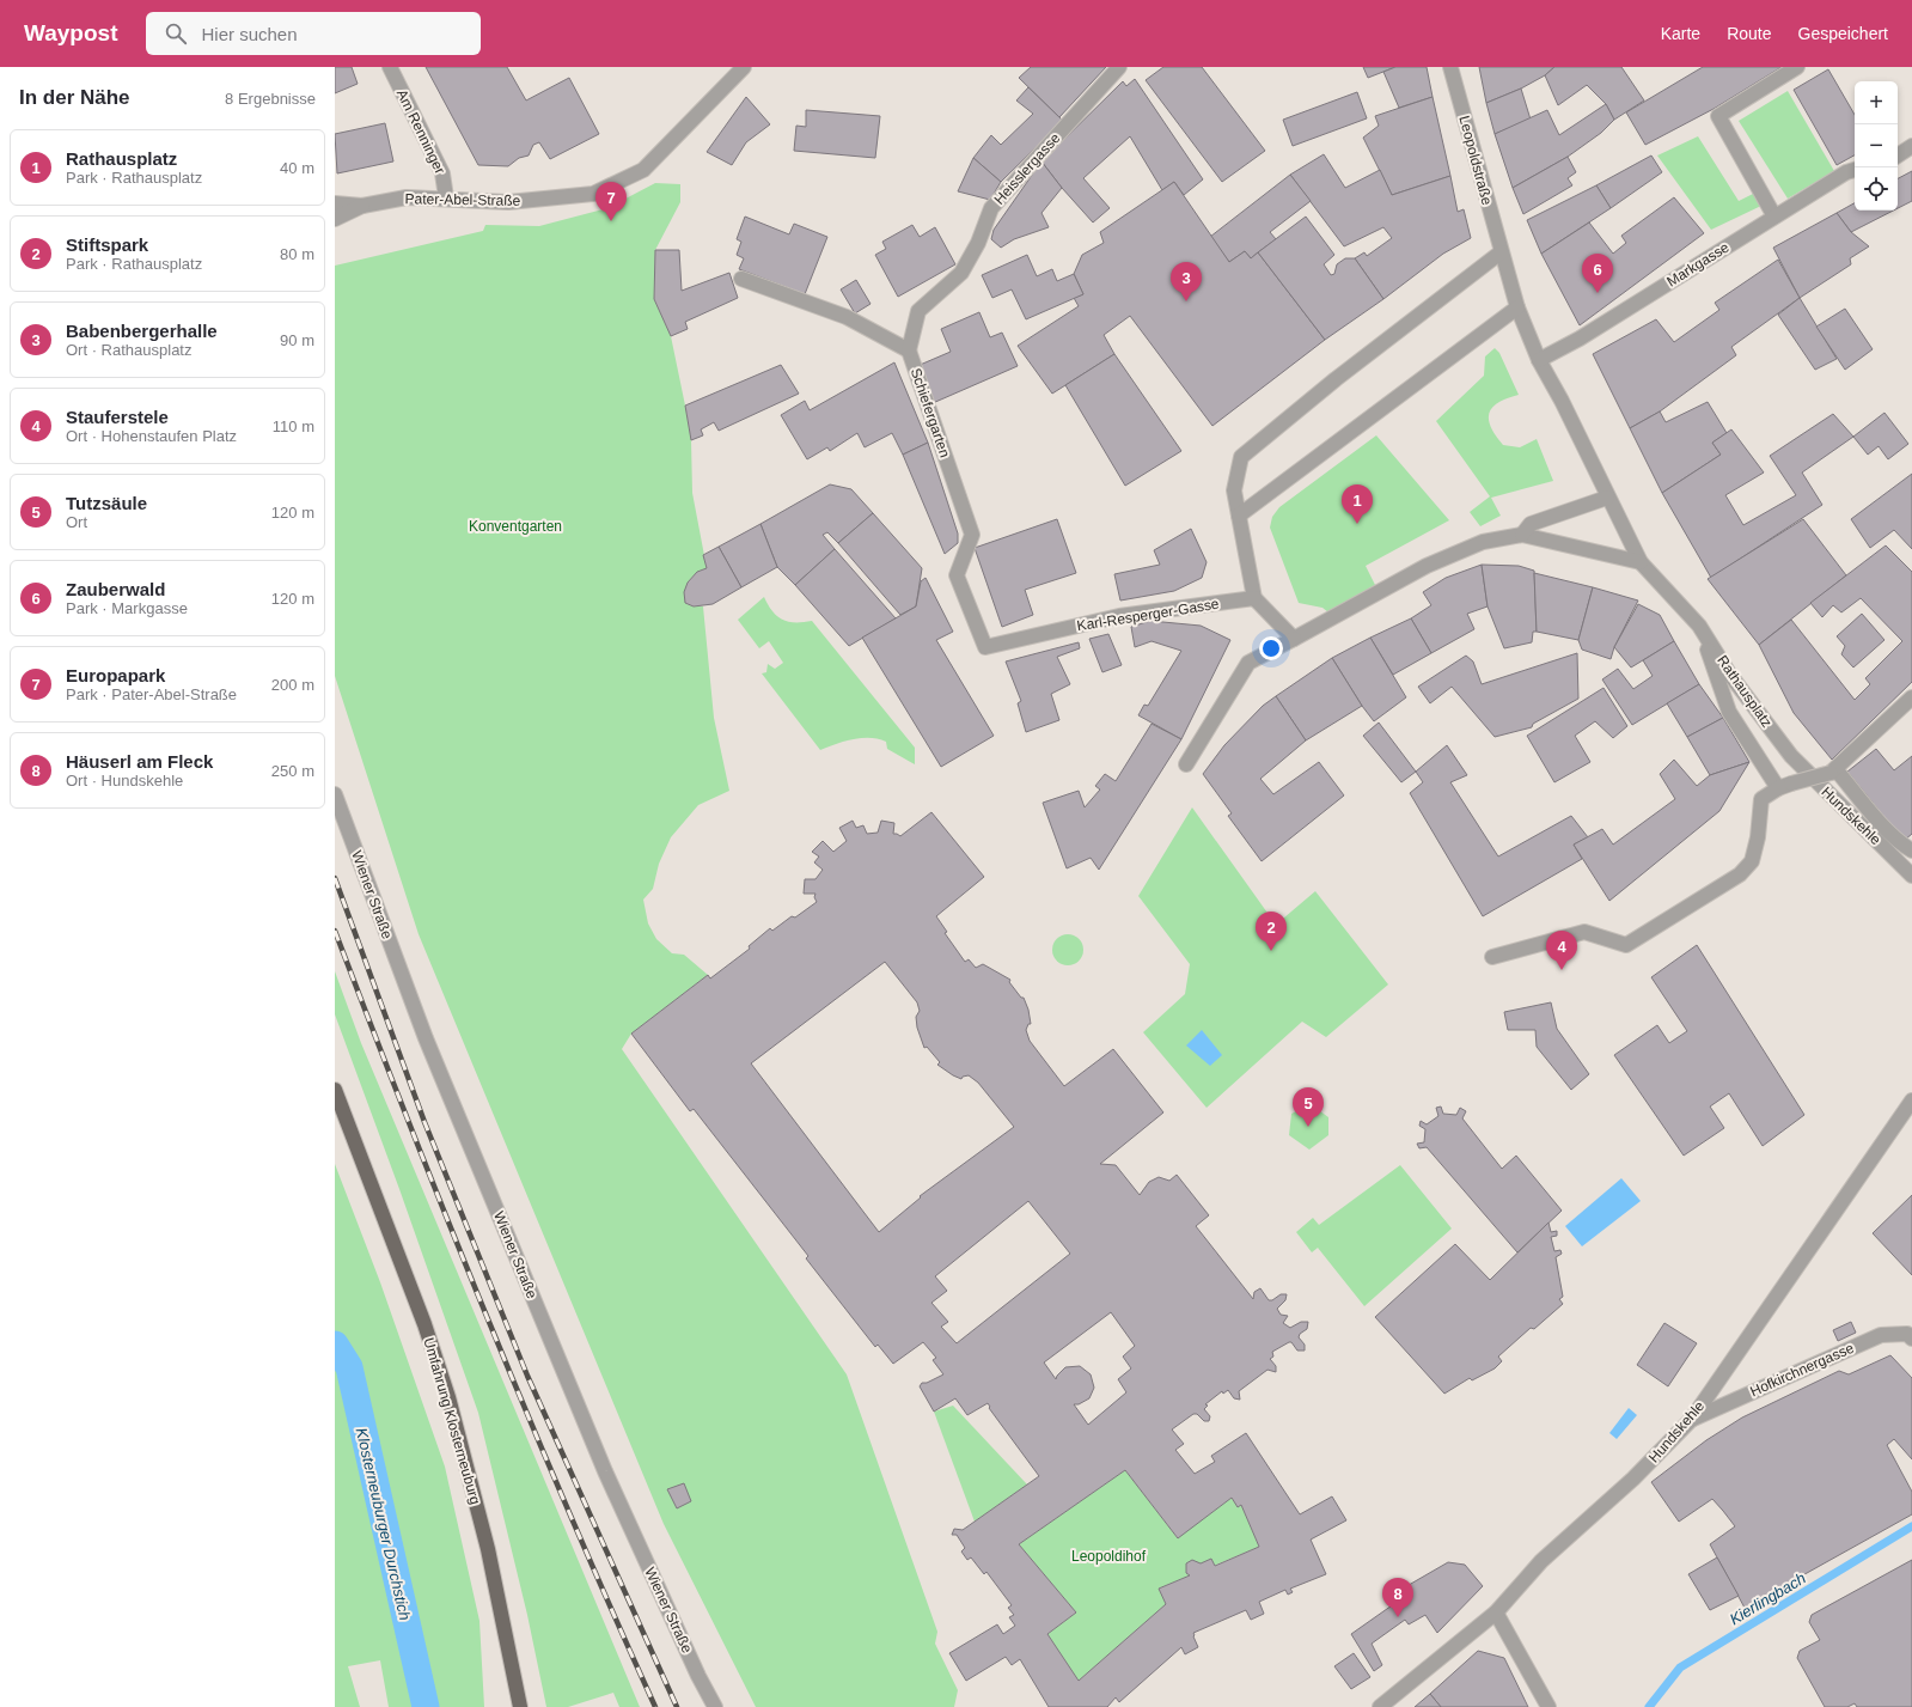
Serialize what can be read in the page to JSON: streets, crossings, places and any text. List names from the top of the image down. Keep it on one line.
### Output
{"streets":{"main road":["Umfahrung Klosterneuburg"],"street":["Am Renninger","Leopoldstraße","Heisslergasse","Pater-Abel-Straße","Markgasse","Schiefergarten","Karl-Resperger-Gasse","Rathausplatz","Hundskehle","Wiener Straße","Hofkirchnergasse"]},"crossings":[["Am Renninger","Pater-Abel-Straße"],["Leopoldstraße","Rathausplatz"],["Heisslergasse","Schiefergarten"],["Markgasse","Rathausplatz"],["Schiefergarten","Karl-Resperger-Gasse"],["Rathausplatz","Hundskehle"],["Hundskehle","Hofkirchnergasse"]],"water":["Klosterneuburger Durchstich","Kierlingbach"],"parks":["Konventgarten","Leopoldihof"],"page":{"header":"Waypost","search":"Hier suchen","nav":["Karte","Route","Gespeichert"],"heading":["In der Nähe","8 Ergebnisse"],"map_buttons":["+","−"],"list":[{"mark":"1","name":"Rathausplatz","note":"Park · Rathausplatz","value":"40 m"},{"mark":"2","name":"Stiftspark","note":"Park · Rathausplatz","value":"80 m"},{"mark":"3","name":"Babenbergerhalle","note":"Ort · Rathausplatz","value":"90 m"},{"mark":"4","name":"Stauferstele","note":"Ort · Hohenstaufen Platz","value":"110 m"},{"mark":"5","name":"Tutzsäule","note":"Ort","value":"120 m"},{"mark":"6","name":"Zauberwald","note":"Park · Markgasse","value":"120 m"},{"mark":"7","name":"Europapark","note":"Park · Pater-Abel-Straße","value":"200 m"},{"mark":"8","name":"Häuserl am Fleck","note":"Ort · Hundskehle","value":"250 m"}],"pins":["7","6","3","1","2","4","5","8"]}}
